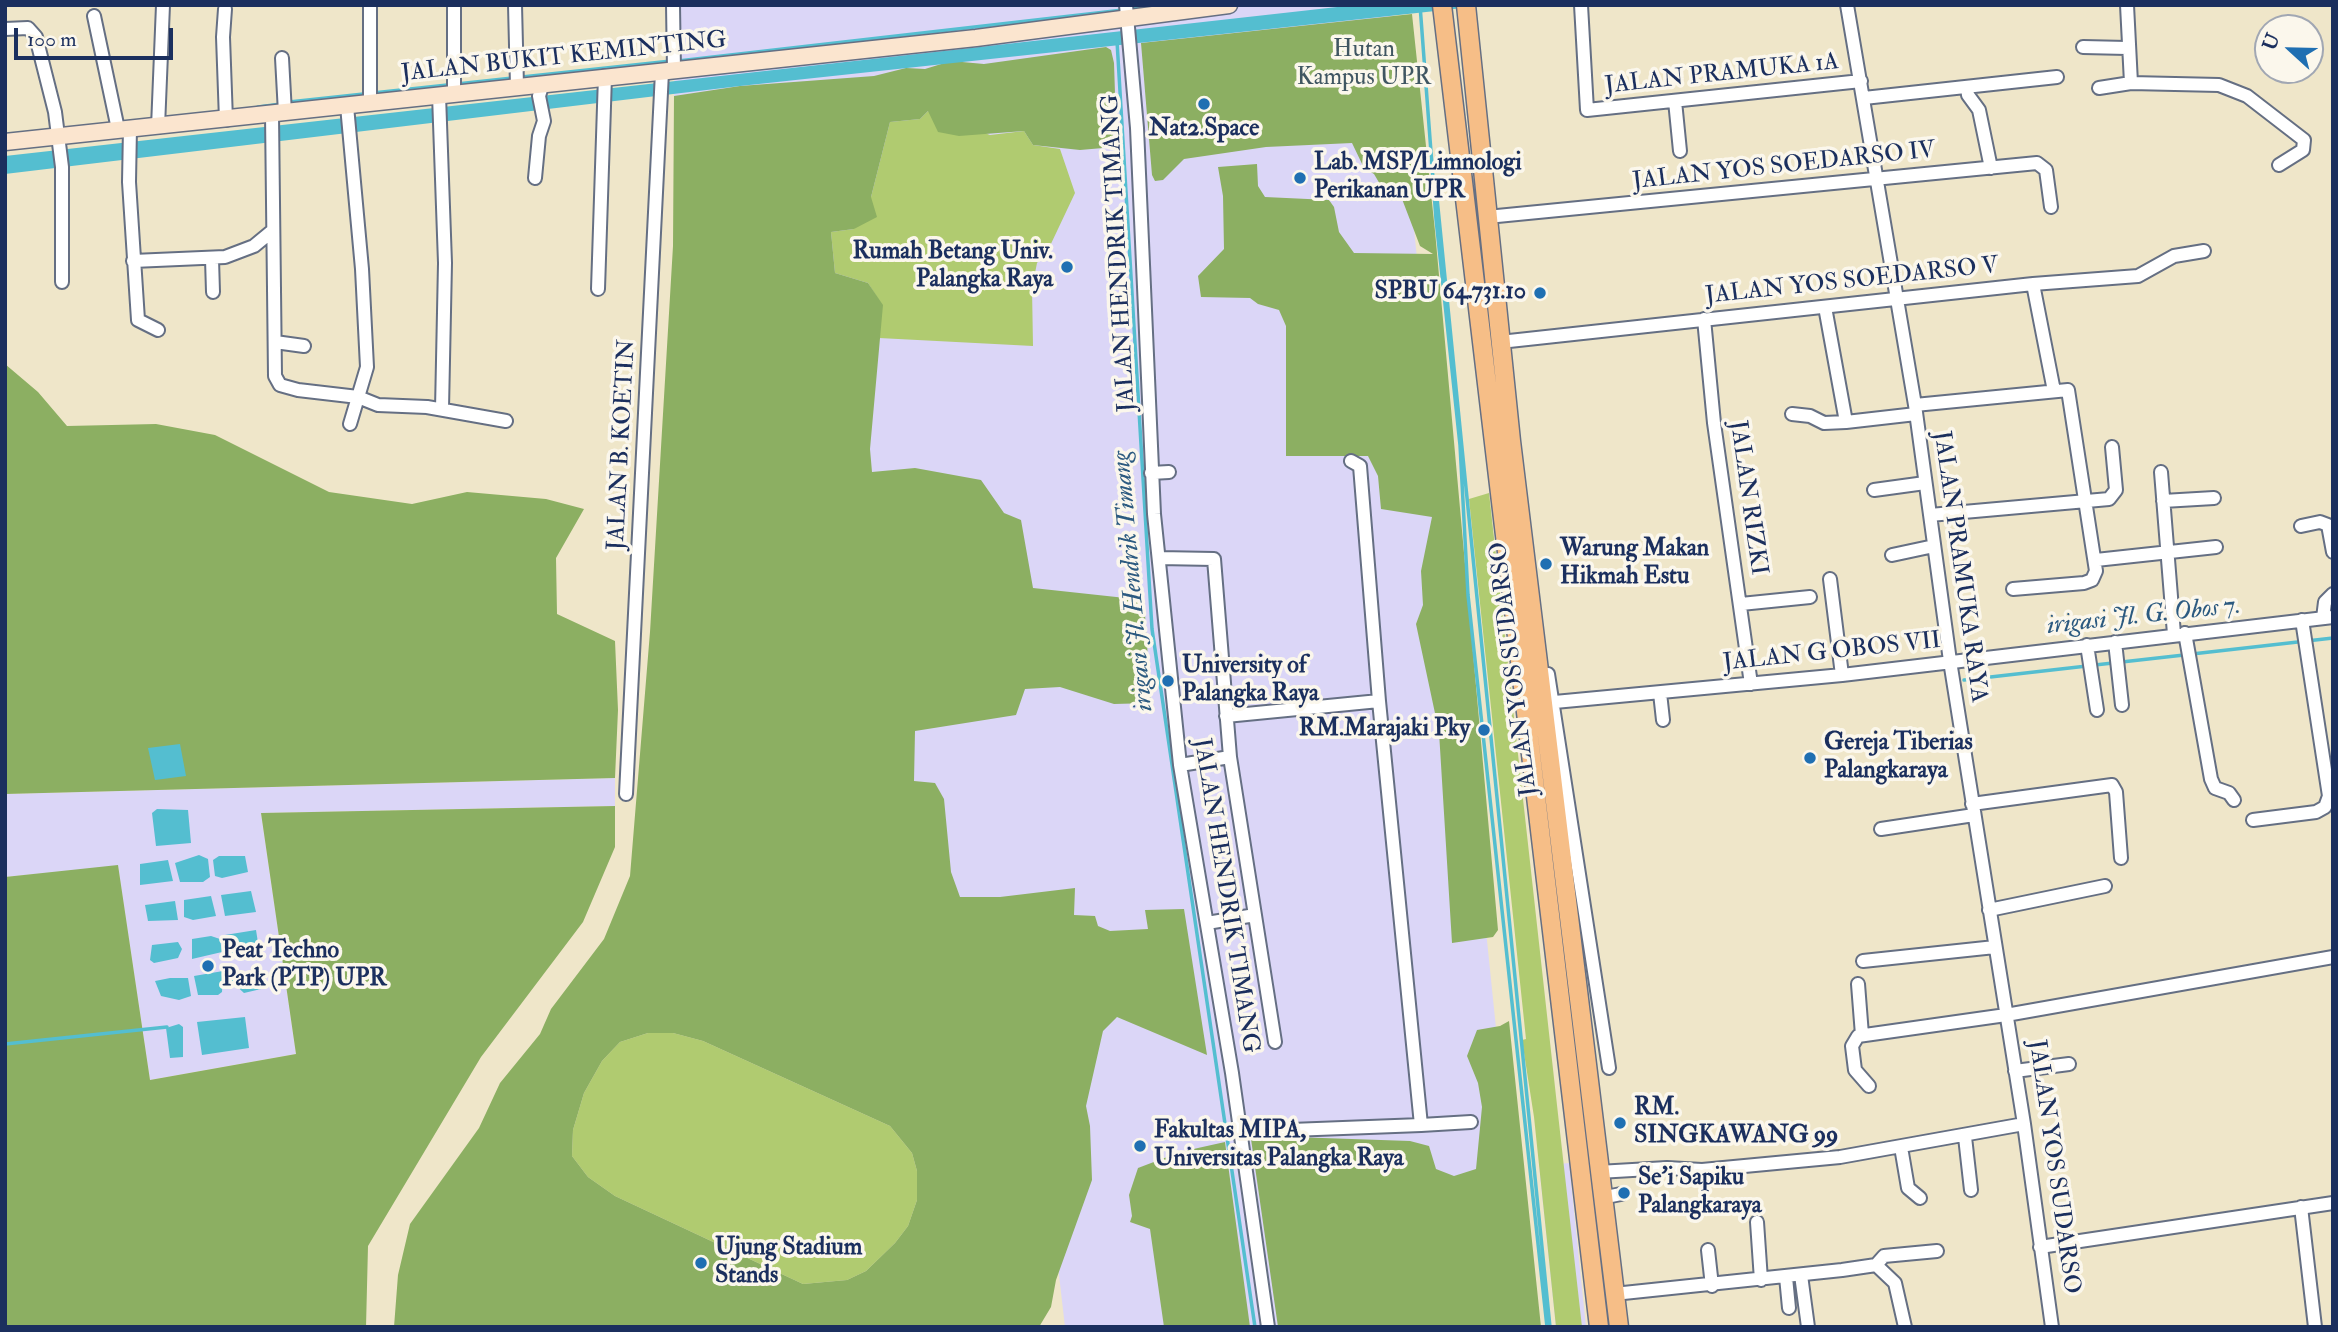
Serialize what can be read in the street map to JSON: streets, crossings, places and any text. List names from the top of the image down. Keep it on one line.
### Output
{"streets":{"main road":["JALAN BUKIT KEMINTING","JALAN YOS SUDARSO"],"street":["JALAN PRAMUKA 1A","JALAN YOS SOEDARSO IV","JALAN HENDRIK TIMANG","JALAN YOS SOEDARSO V","JALAN B. KOETIN","JALAN RIZKI","JALAN PRAMUKA RAYA","JALAN G OBOS VII"]},"crossings":[["JALAN BUKIT KEMINTING","JALAN HENDRIK TIMANG"],["JALAN BUKIT KEMINTING","JALAN B. KOETIN"],["JALAN PRAMUKA 1A","JALAN PRAMUKA RAYA"],["JALAN YOS SOEDARSO IV","JALAN PRAMUKA RAYA"],["JALAN YOS SOEDARSO IV","JALAN YOS SUDARSO"],["JALAN YOS SOEDARSO V","JALAN RIZKI"],["JALAN YOS SOEDARSO V","JALAN PRAMUKA RAYA"],["JALAN YOS SOEDARSO V","JALAN YOS SUDARSO"],["JALAN RIZKI","JALAN G OBOS VII"],["JALAN PRAMUKA RAYA","JALAN G OBOS VII"],["JALAN PRAMUKA RAYA","JALAN YOS SUDARSO"],["JALAN G OBOS VII","JALAN YOS SUDARSO"]],"water":["irigasi Jl. Hendrik Timang","irigasi Jl. G. Obos 7."],"parks":["Hutan Kampus UPR"],"places":["Nat2.Space","Lab. MSP/Limnologi Perikanan UPR","Rumah Betang Univ. Palangka Raya","SPBU 64.731.10","Warung Makan Hikmah Estu","University of Palangka Raya","RM.Marajaki Pky","Gereja Tiberias Palangkaraya","Peat Techno Park (PTP) UPR","RM. SINGKAWANG 99","Fakultas MIPA, Universitas Palangka Raya","Se'i Sapiku Palangkaraya","Ujung Stadium Stands"],"scale_bar":"100 m","north":"left"}
